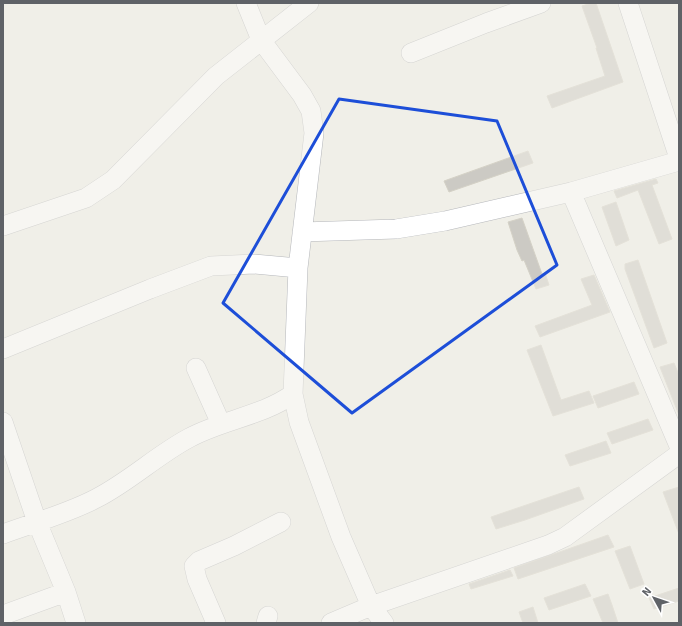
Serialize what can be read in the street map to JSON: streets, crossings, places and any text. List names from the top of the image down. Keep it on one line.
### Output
{"north":"top left"}
